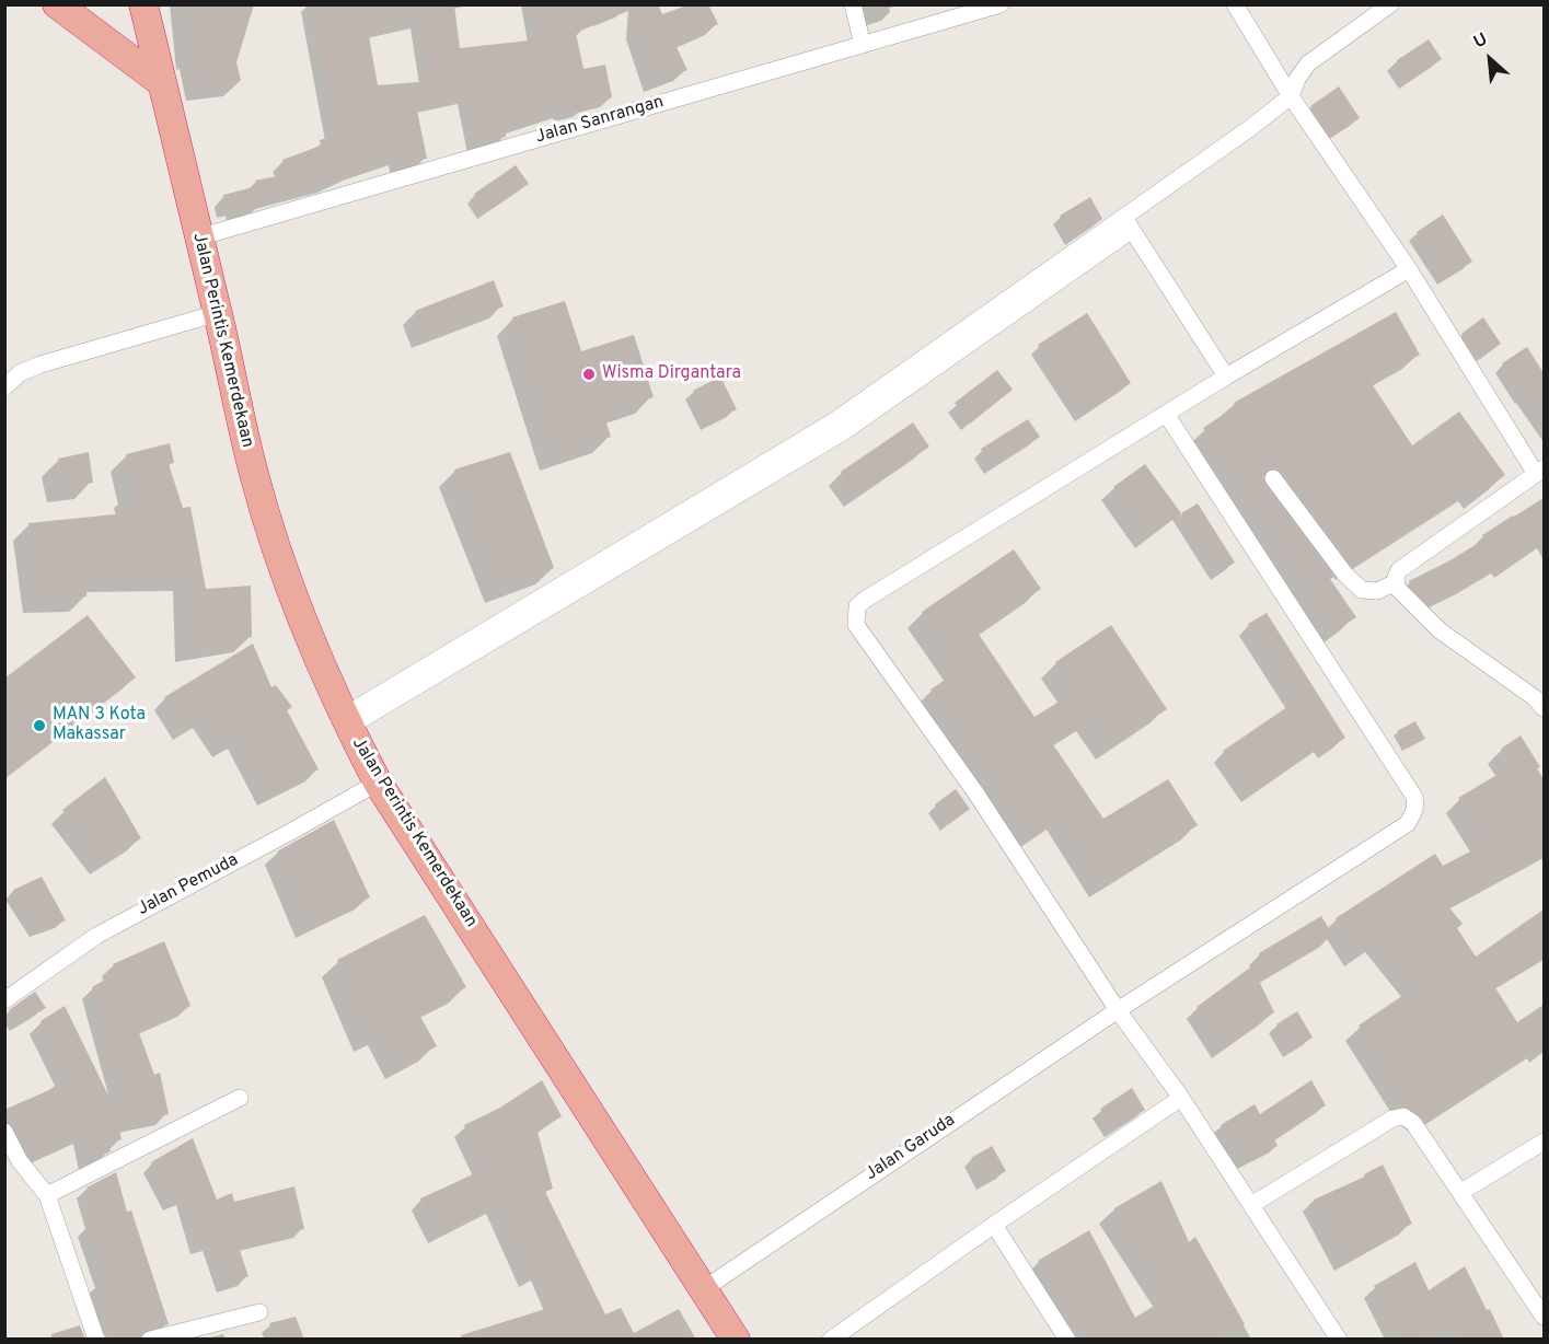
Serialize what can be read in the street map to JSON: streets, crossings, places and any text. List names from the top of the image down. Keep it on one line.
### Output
{"streets":{"highway":["Jalan Perintis Kemerdekaan"],"street":["Jalan Sanrangan","Jalan Pemuda","Jalan Garuda"]},"crossings":[["Jalan Sanrangan","Jalan Perintis Kemerdekaan"],["Jalan Perintis Kemerdekaan","Jalan Pemuda"],["Jalan Perintis Kemerdekaan","Jalan Garuda"]],"places":["Wisma Dirgantara","MAN 3 Kota Makassar"],"north":"top left"}
